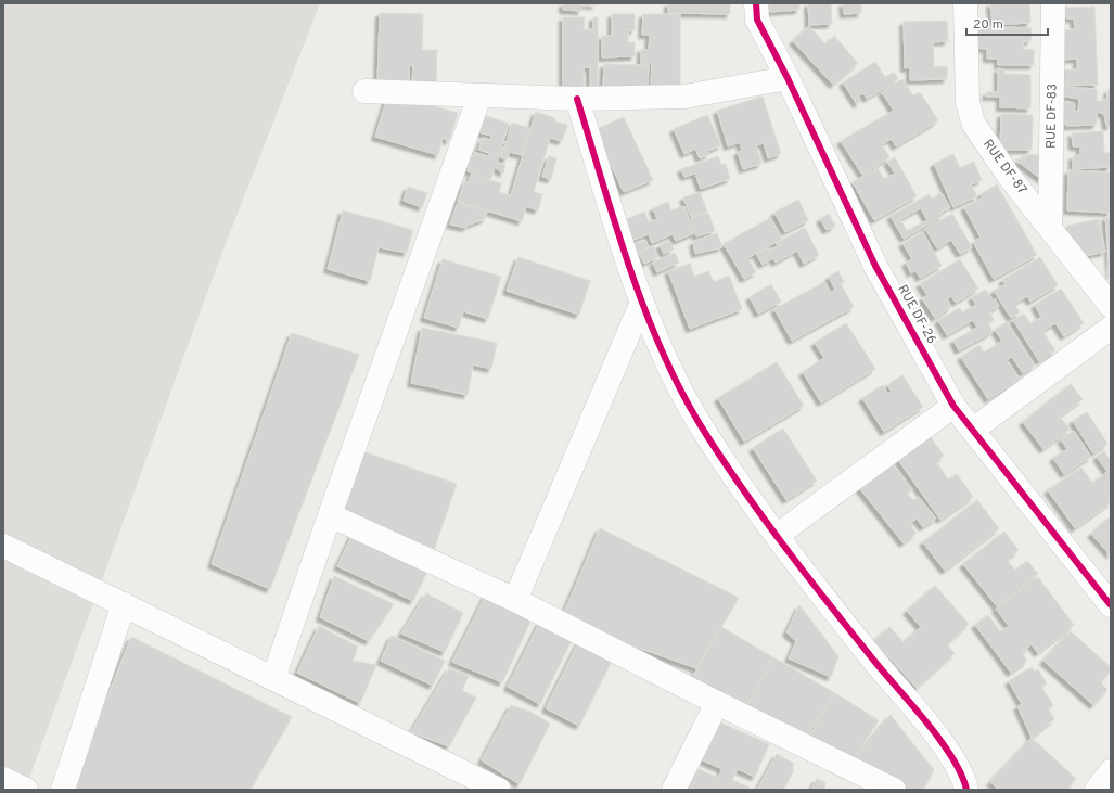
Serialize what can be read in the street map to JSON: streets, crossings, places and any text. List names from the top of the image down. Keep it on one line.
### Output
{"streets":{"street":["RUE DF-83","RUE DF-87","RUE DF-26"]},"crossings":[["RUE DF-83","RUE DF-87"]],"scale_bar":"20 m"}
